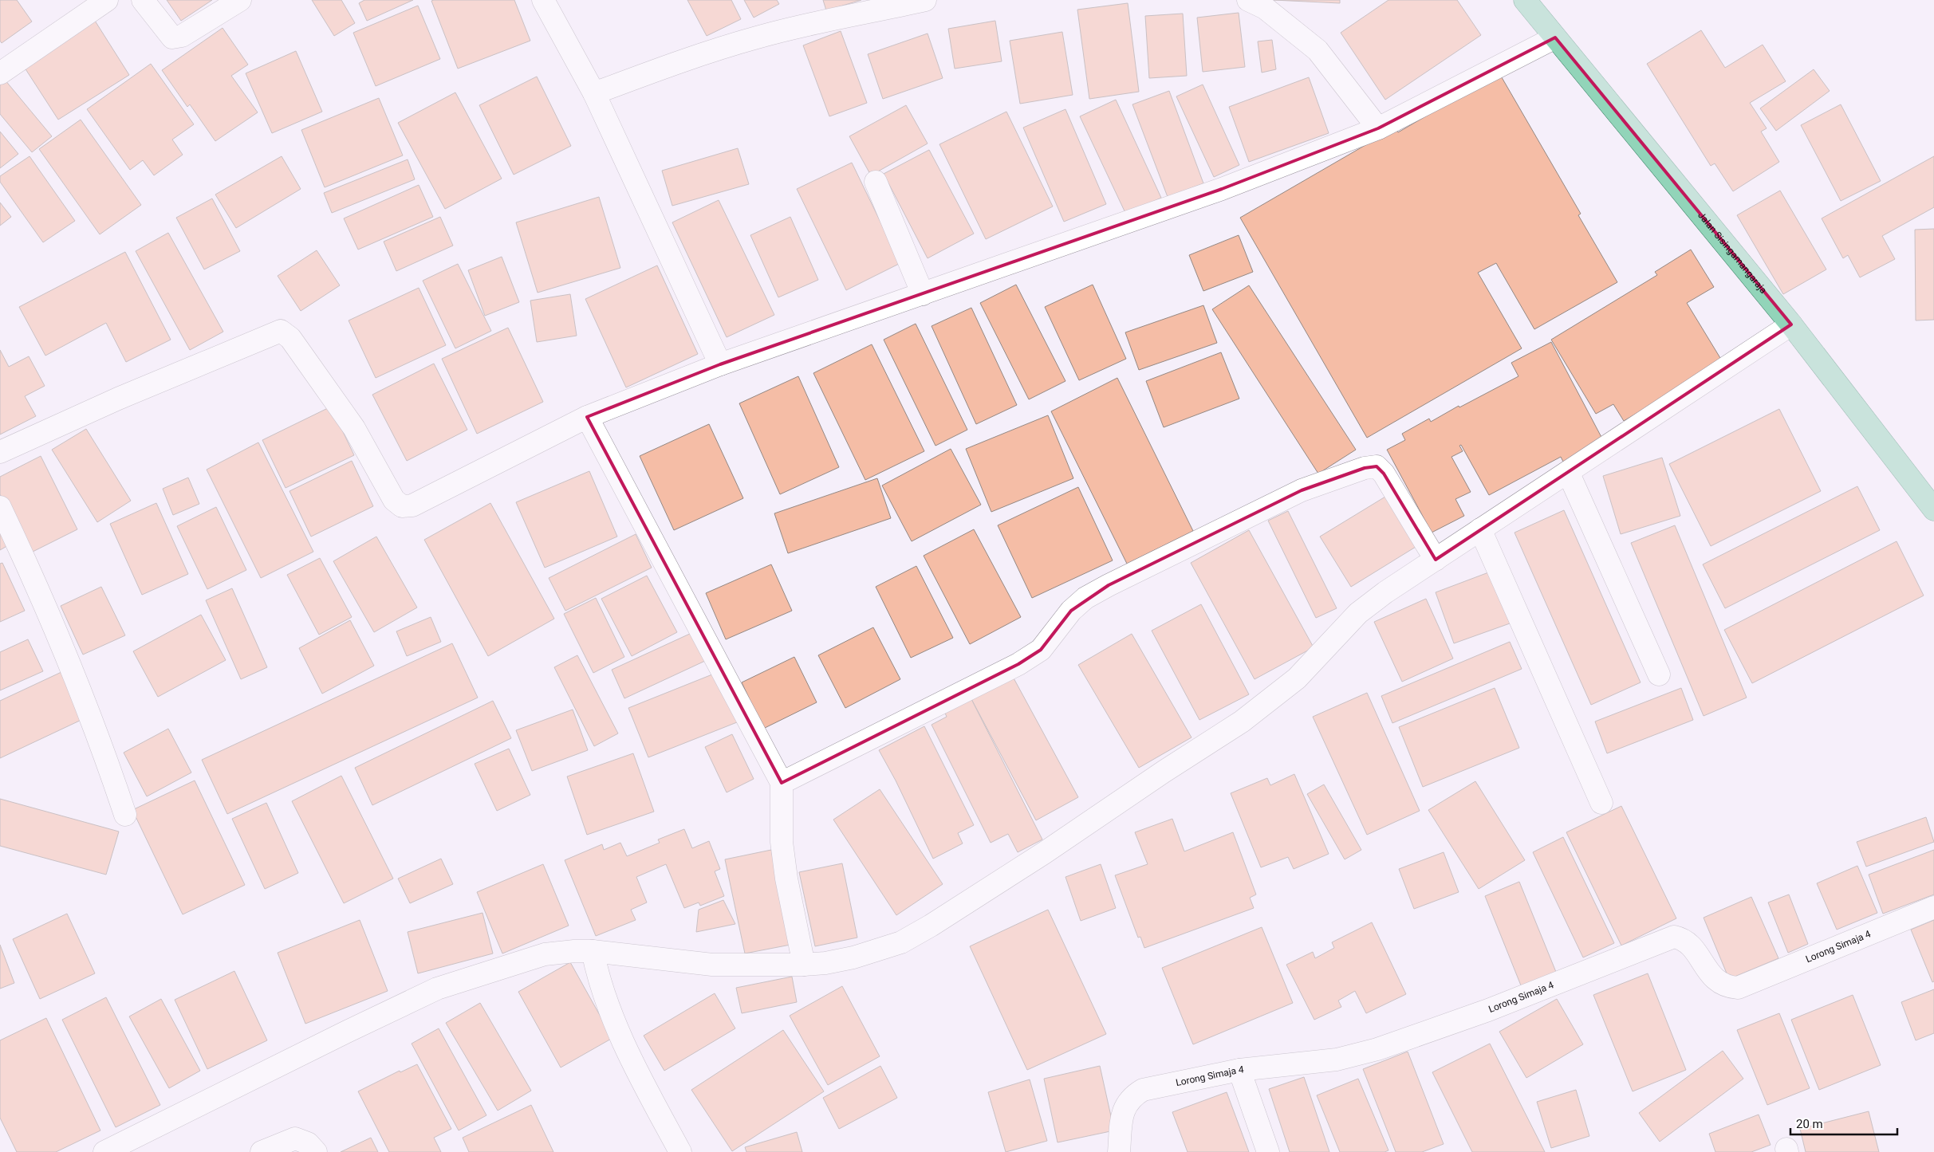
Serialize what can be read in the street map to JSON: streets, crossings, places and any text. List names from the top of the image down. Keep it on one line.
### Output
{"streets":{"main road":["Jalan Sisingamangaraja"],"street":["Lorong Simaja 4"]},"scale_bar":"20 m"}
